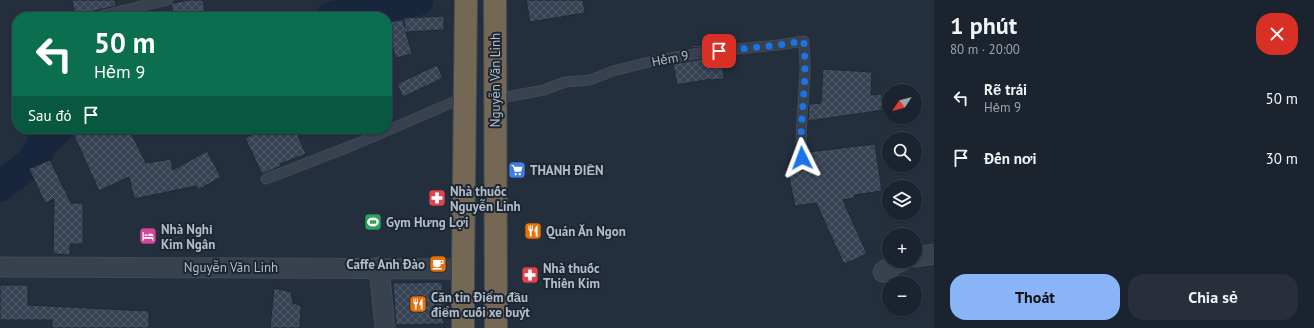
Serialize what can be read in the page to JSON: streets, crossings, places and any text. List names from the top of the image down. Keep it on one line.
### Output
{"streets":{"highway":["Nguyễn Văn Linh"],"lane":["Hẻm 9"]},"crossings":[["Hẻm 9","Nguyễn Văn Linh"]],"places":{"supermarket":["THANH ĐIỀN"],"pharmacy":["Nhà thuốc Nguyễn Linh","Nhà thuốc Thiên Kim"],"sports":["Gym Hưng Lợi"],"restaurant":["Quán Ăn Ngon","Căn tin Điểm đầu điểm cuối xe buýt"],"hotel":["Nhà Nghỉ Kim Ngân"],"cafe":["Caffe Anh Đào"]},"north":"bottom left","page":{"heading":["1 phút","80 m · 20:00"],"turn":["50 m","Hẻm 9"],"list":[{"name":"Rẽ trái","note":"Hẻm 9","value":"50 m"},{"name":"Đến nơi","value":"30 m"}],"map_buttons":["+","−"],"then":"Sau đó","buttons":["Thoát","Chia sẻ"]}}
